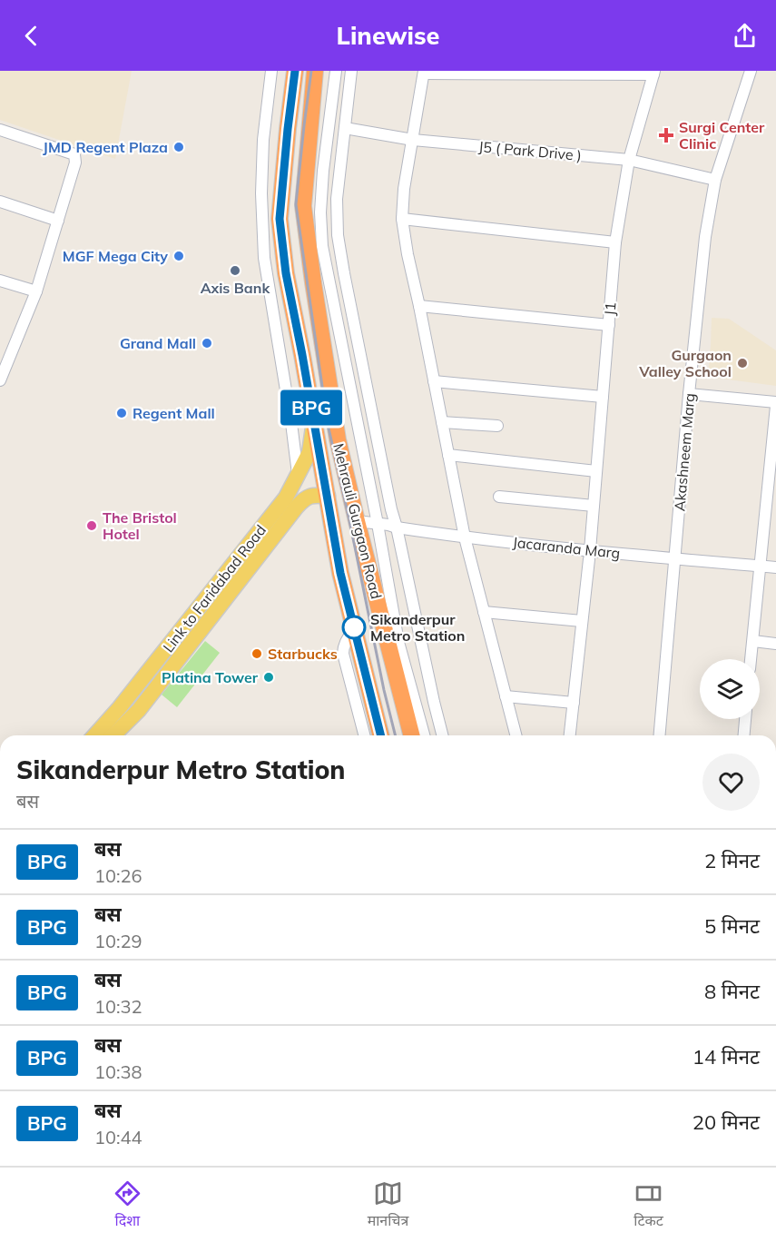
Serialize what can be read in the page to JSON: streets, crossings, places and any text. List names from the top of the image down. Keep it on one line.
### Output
{"streets":{"highway":["Mehrauli Gurgaon Road"],"main road":["Link to Faridabad Road"],"street":["J5 ( Park Drive )","J1","Akashneem Marg","Jacaranda Marg"]},"crossings":[["J5 ( Park Drive )","J1"],["J5 ( Park Drive )","Akashneem Marg"],["J1","Jacaranda Marg"],["Akashneem Marg","Jacaranda Marg"],["Mehrauli Gurgaon Road","Jacaranda Marg"],["Mehrauli Gurgaon Road","Link to Faridabad Road"]],"places":{"health":["Surgi Center Clinic"],"other":["JMD Regent Plaza","MGF Mega City","Axis Bank","Grand Mall","Gurgaon Valley School","Regent Mall","The Bristol Hotel","Sikanderpur Metro Station","Starbucks","Platina Tower"]},"lines":["bus line BPG"],"page":{"header":"Linewise","on_map":"BPG","heading":["Sikanderpur Metro Station","बस"],"list":[{"mark":"BPG","name":"बस","note":"10:26","value":"2 मिनट"},{"mark":"BPG","name":"बस","note":"10:29","value":"5 मिनट"},{"mark":"BPG","name":"बस","note":"10:32","value":"8 मिनट"},{"mark":"BPG","name":"बस","note":"10:38","value":"14 मिनट"},{"mark":"BPG","name":"बस","note":"10:44","value":"20 मिनट"}],"tabs":["दिशा","मानचित्र","टिकट"]}}
